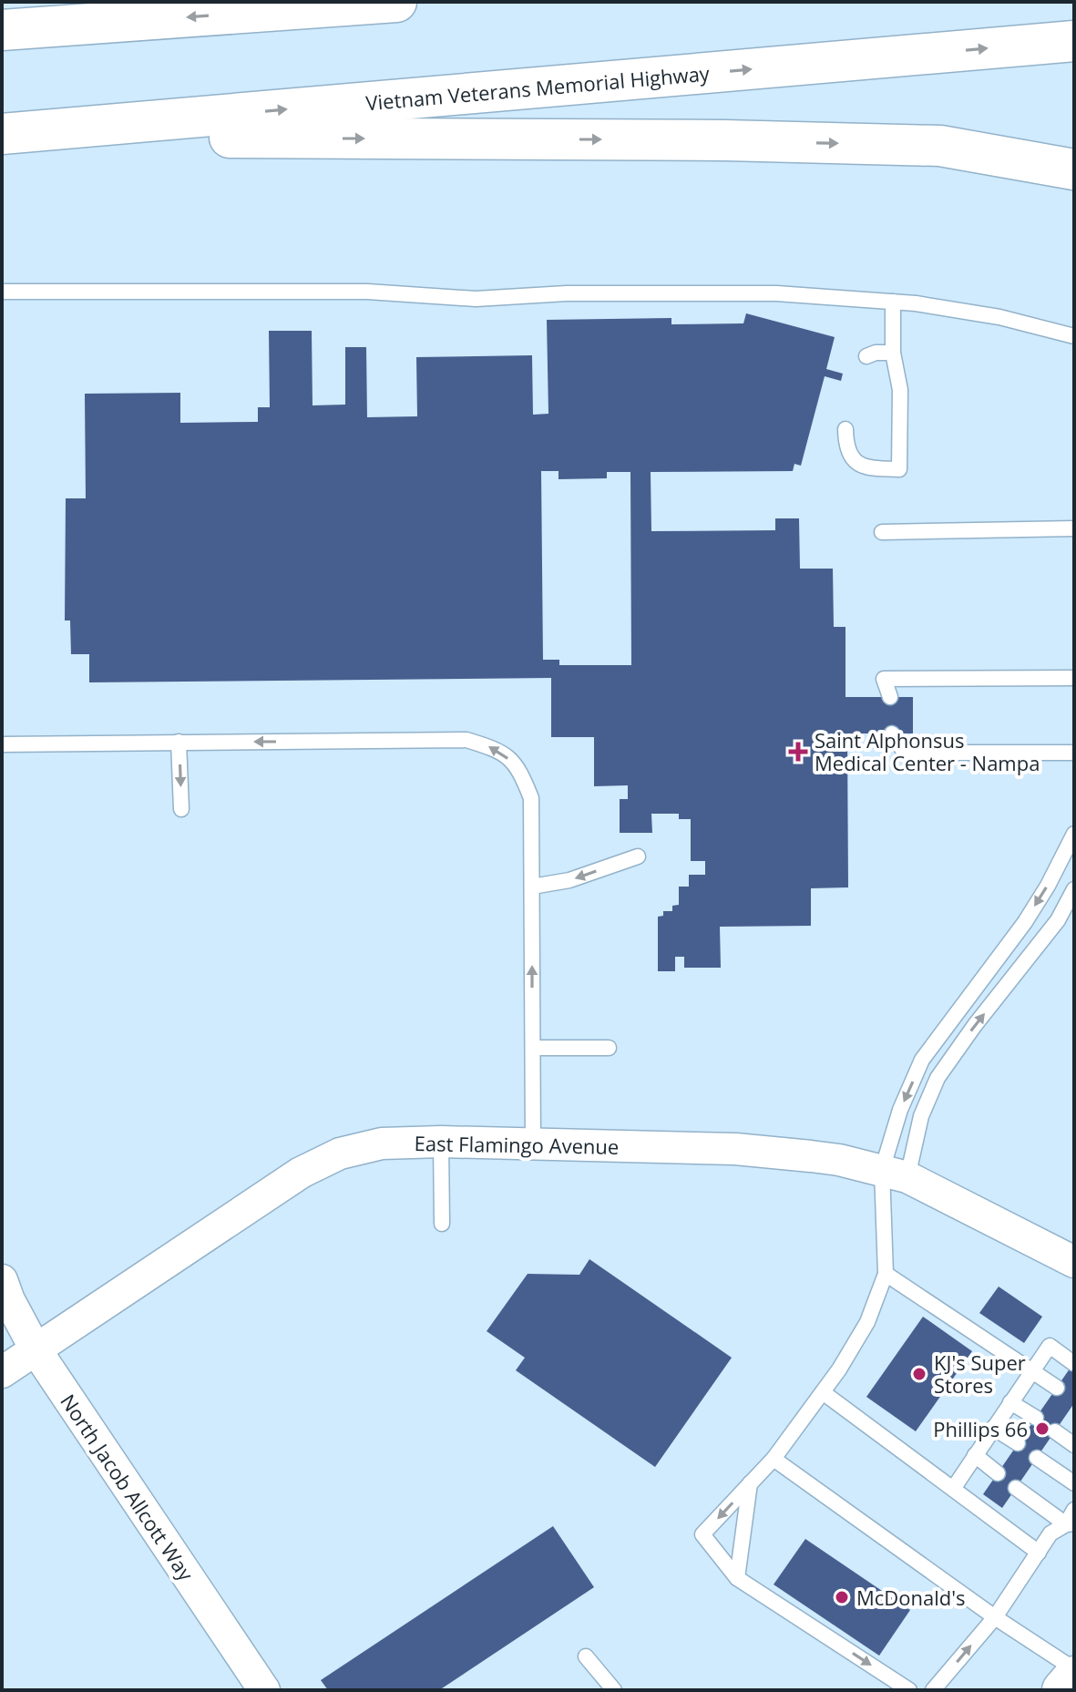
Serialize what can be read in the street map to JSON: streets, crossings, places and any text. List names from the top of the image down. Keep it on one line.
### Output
{"streets":{"main road":["Vietnam Veterans Memorial Highway"],"street":["East Flamingo Avenue","North Jacob Allcott Way"]},"crossings":[["East Flamingo Avenue","North Jacob Allcott Way"]],"places":{"health":["Saint Alphonsus Medical Center - Nampa"],"other":["KJ's Super Stores","Phillips 66","McDonald's"]}}
